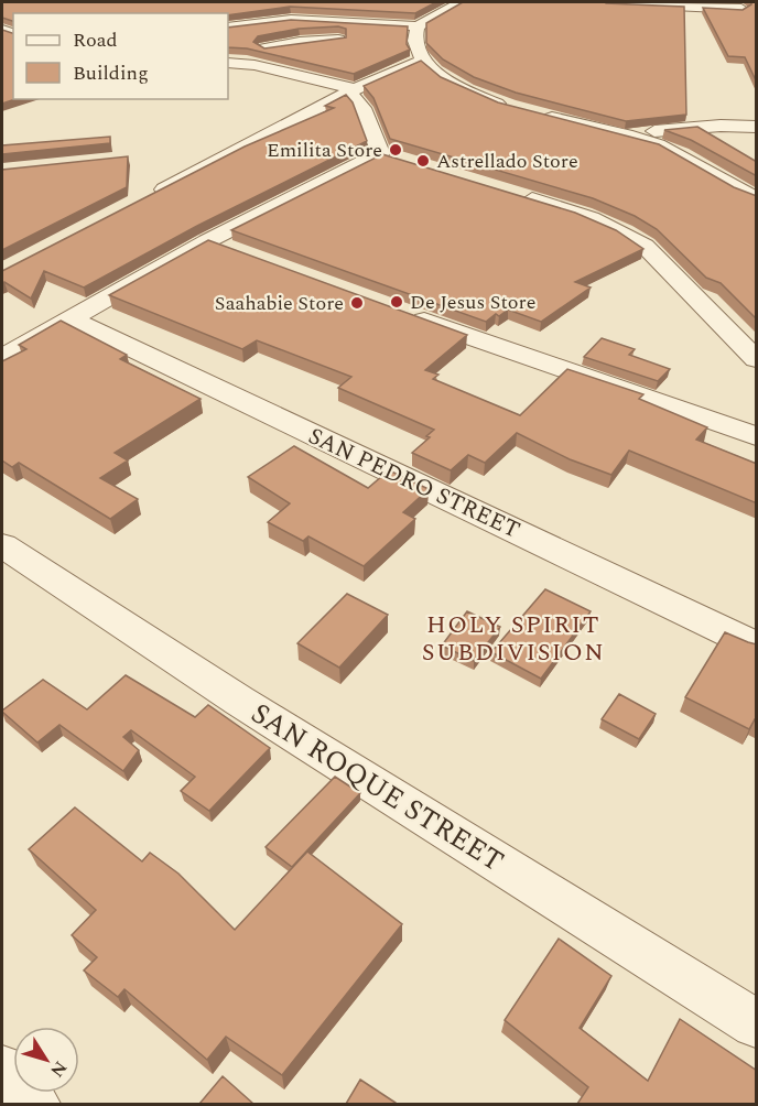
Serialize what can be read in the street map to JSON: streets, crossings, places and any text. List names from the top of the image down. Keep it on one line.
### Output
{"streets":{"street":["SAN PEDRO STREET","SAN ROQUE STREET"]},"districts":["HOLY SPIRIT SUBDIVISION"],"places":["Emilita Store","Astrellado Store","De Jesus Store","Saahabie Store"],"legend":["Road","Building"],"north":"bottom right"}
